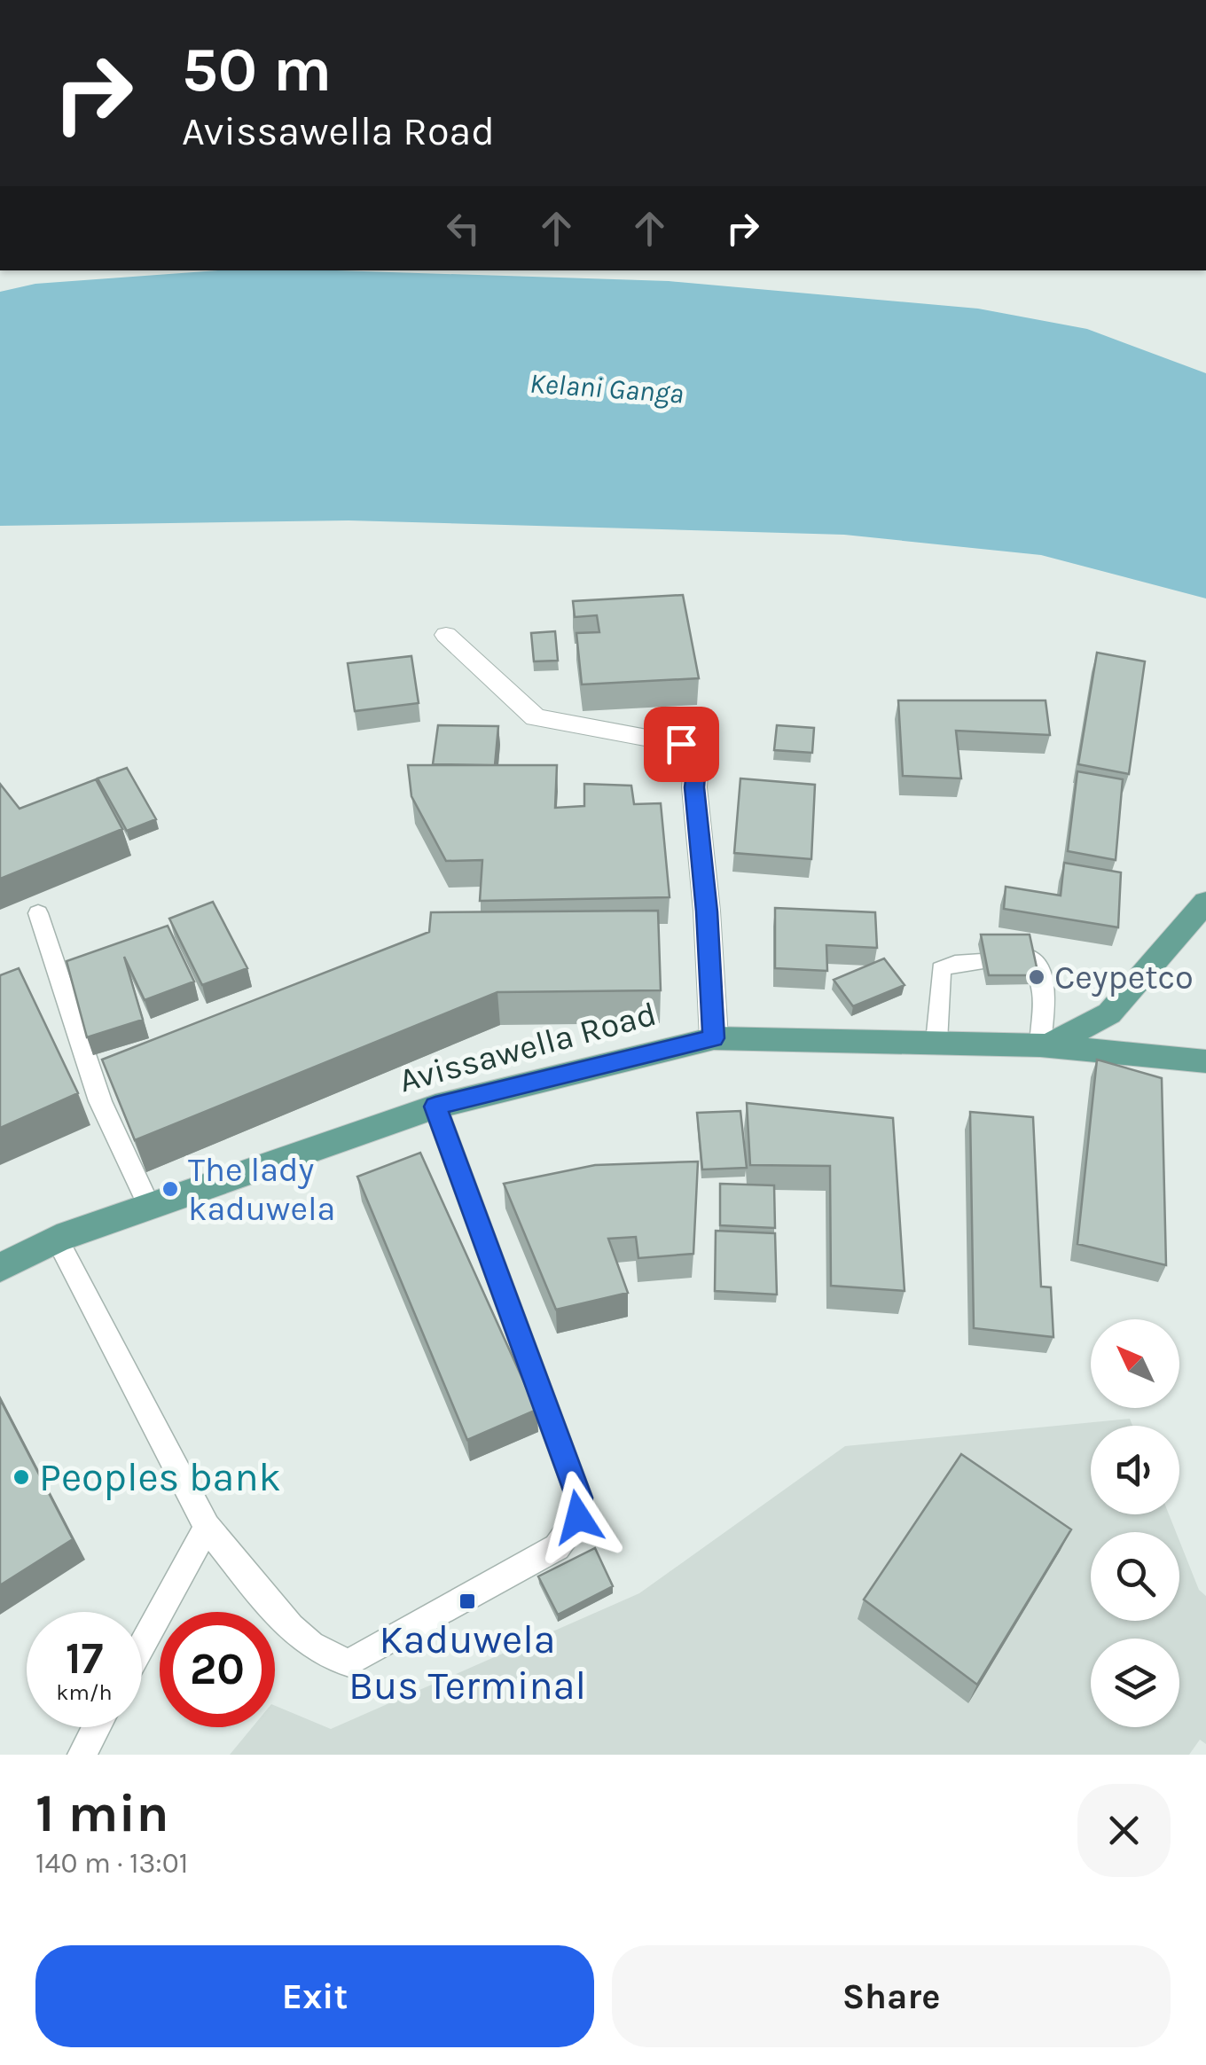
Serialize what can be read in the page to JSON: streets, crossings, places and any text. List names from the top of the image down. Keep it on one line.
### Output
{"streets":{"main road":["Avissawella Road"]},"water":["Kelani Ganga"],"places":{"other":["Ceypetco","The lady kaduwela","Peoples bank"],"transit":["Kaduwela Bus Terminal"]},"north":"top left","page":{"turn":["50 m","Avissawella Road"],"speed":"17 km/h","limit":"20","heading":["1 min","140 m · 13:01"],"buttons":["Exit","Share"]}}
